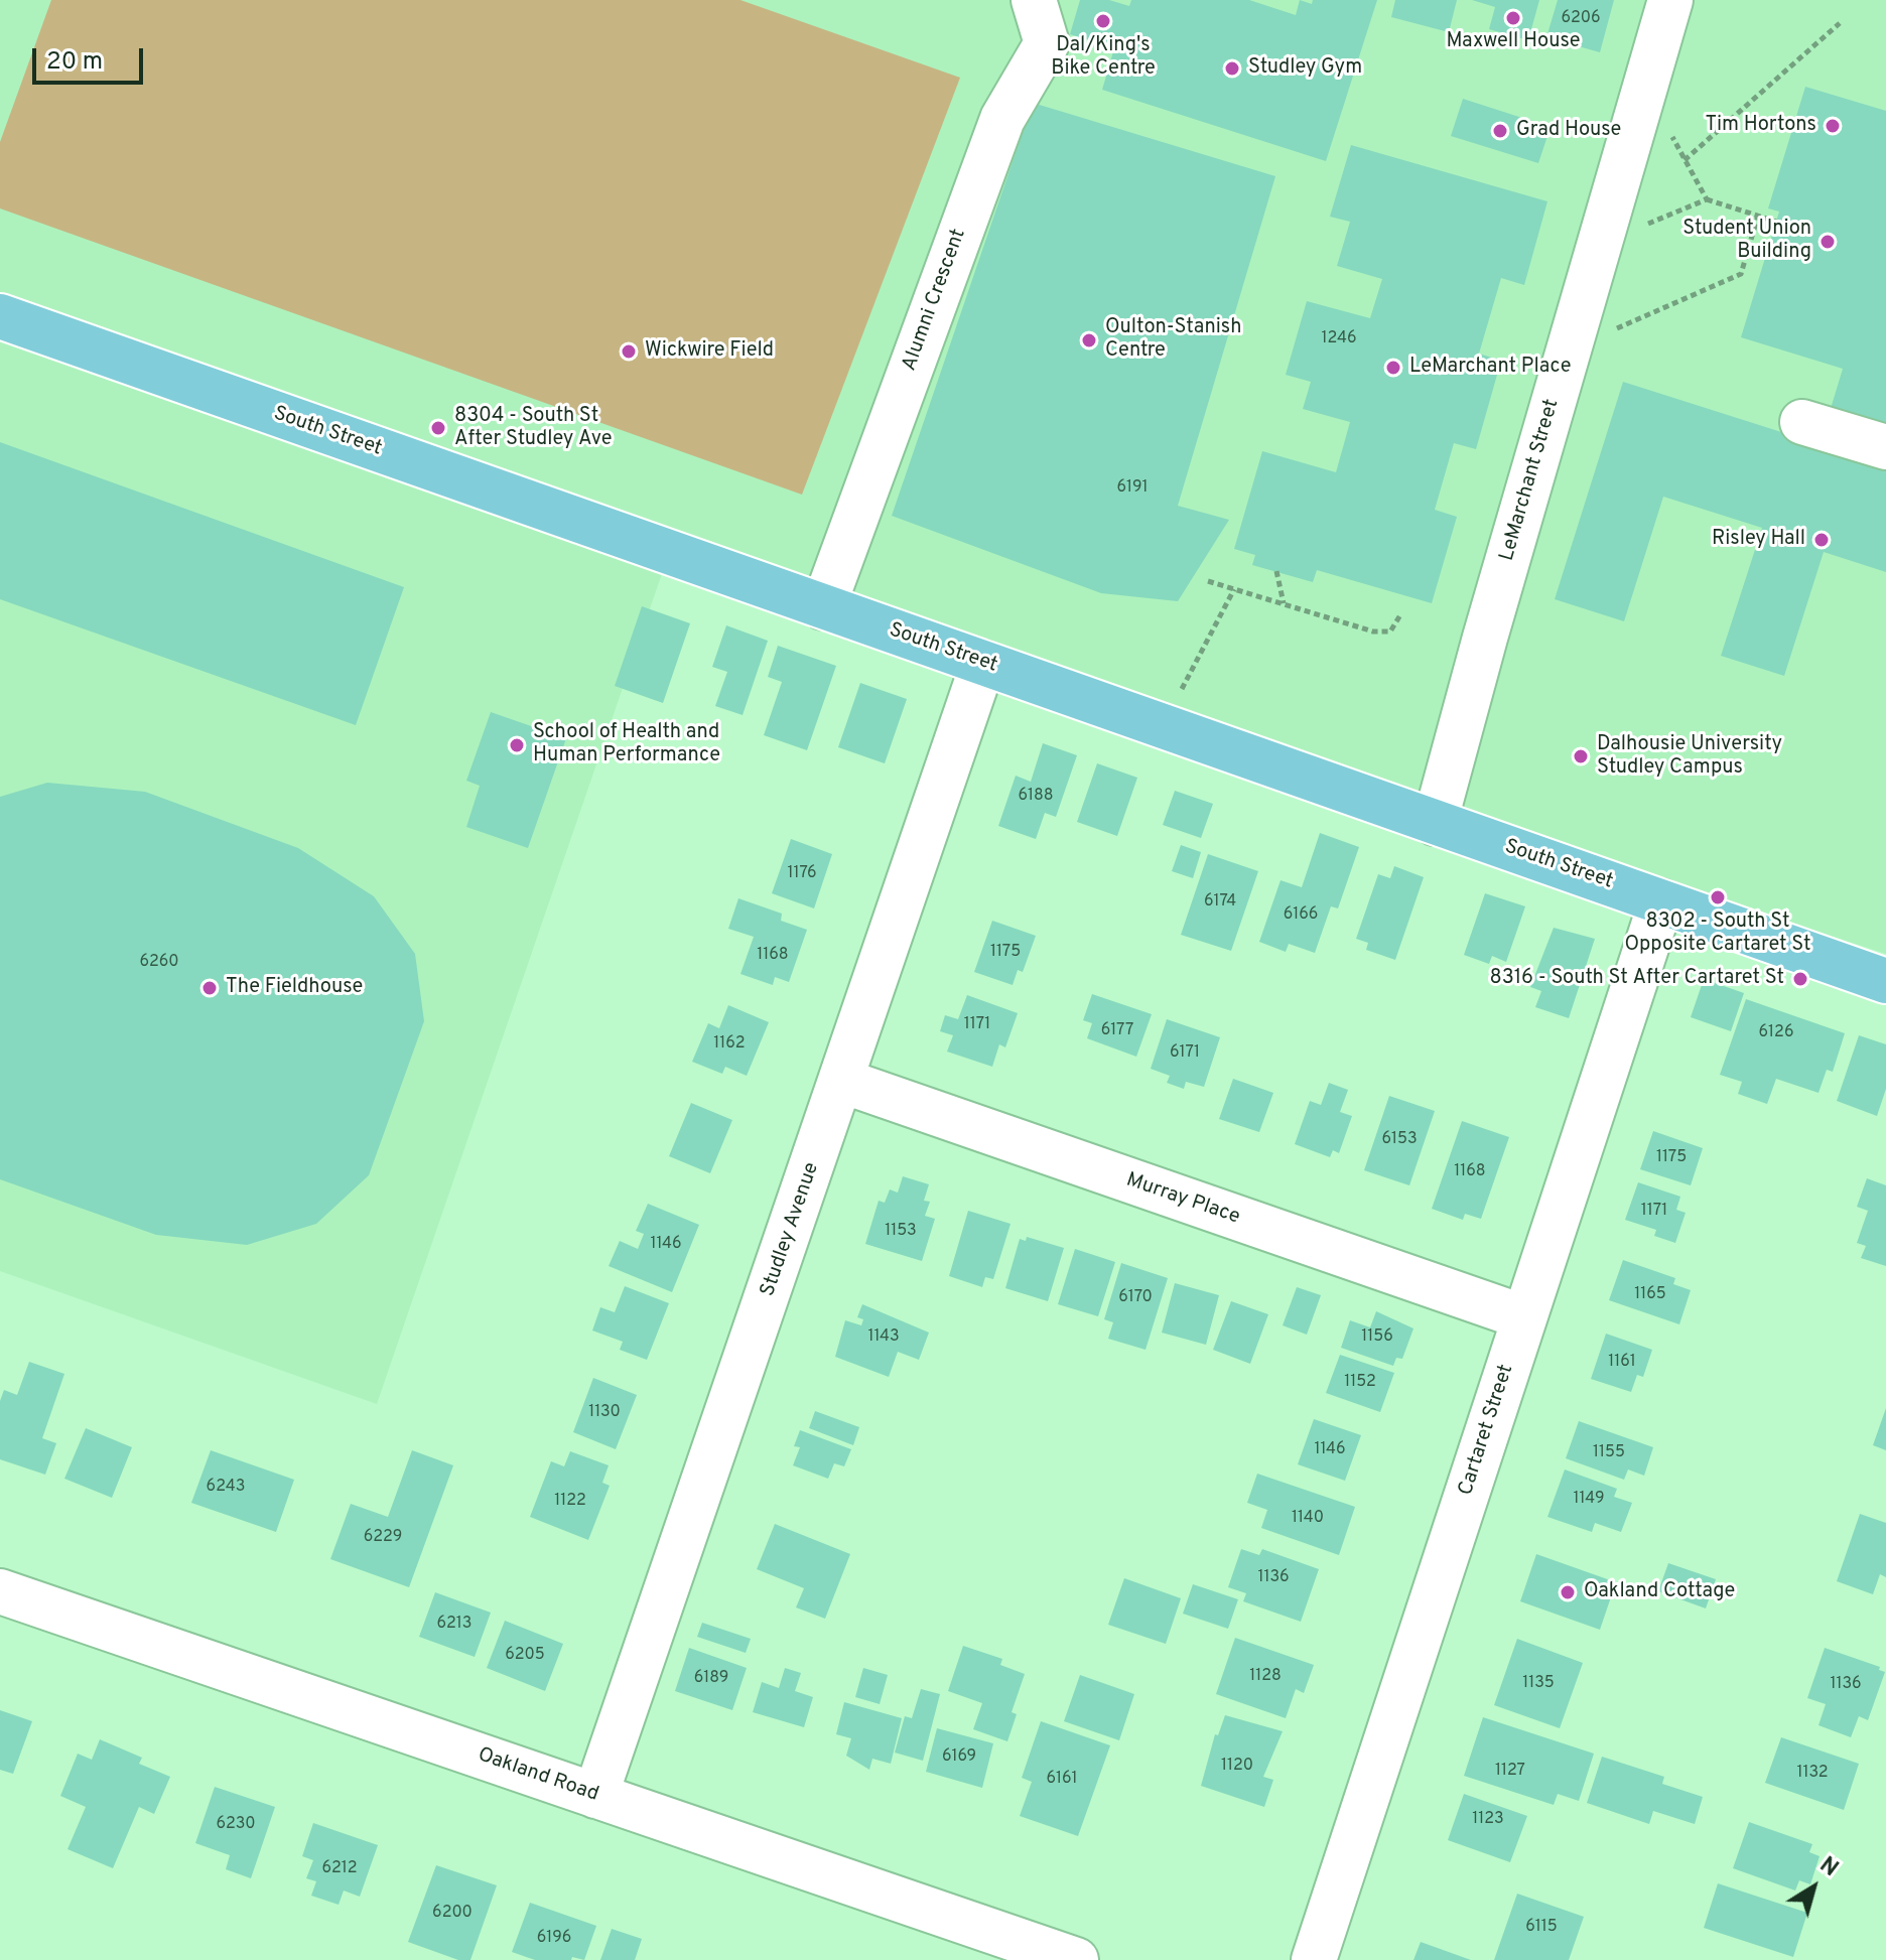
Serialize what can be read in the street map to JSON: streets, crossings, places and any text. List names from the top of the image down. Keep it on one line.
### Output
{"streets":{"main road":["South Street"],"street":["Alumni Crescent","LeMarchant Street","Murray Place","Studley Avenue","Cartaret Street","Oakland Road"]},"crossings":[["Alumni Crescent","South Street"],["South Street","LeMarchant Street"],["South Street","Studley Avenue"],["South Street","Cartaret Street"],["Murray Place","Studley Avenue"],["Murray Place","Cartaret Street"],["Studley Avenue","Oakland Road"]],"places":["Maxwell House","Dal/King's Bike Centre","Studley Gym","Tim Hortons","Grad House","Student Union Building","Oulton-Stanish Centre","Wickwire Field","LeMarchant Place","8304 - South St After Studley Ave","Risley Hall","School of Health and Human Performance","Dalhousie University Studley Campus","8302 - South St Opposite Cartaret St","8316 - South St After Cartaret St","The Fieldhouse","Oakland Cottage"],"house_numbers":["6206","1246","6191","6188","1176","6174","6166","1175","1168","6260","1171","6177","6126","1162","6171","6153","1175","1168","1171","1153","1146","1165","6170","1143","1156","1161","1152","1130","1146","1155","6243","1149","1122","1140","6229","1136","6213","6205","1128","6189","1135","1136","6169","1120","1127","1132","6161","1123","6230","6212","6200","6115","6196"],"scale_bar":"20 m","north":"top right"}
